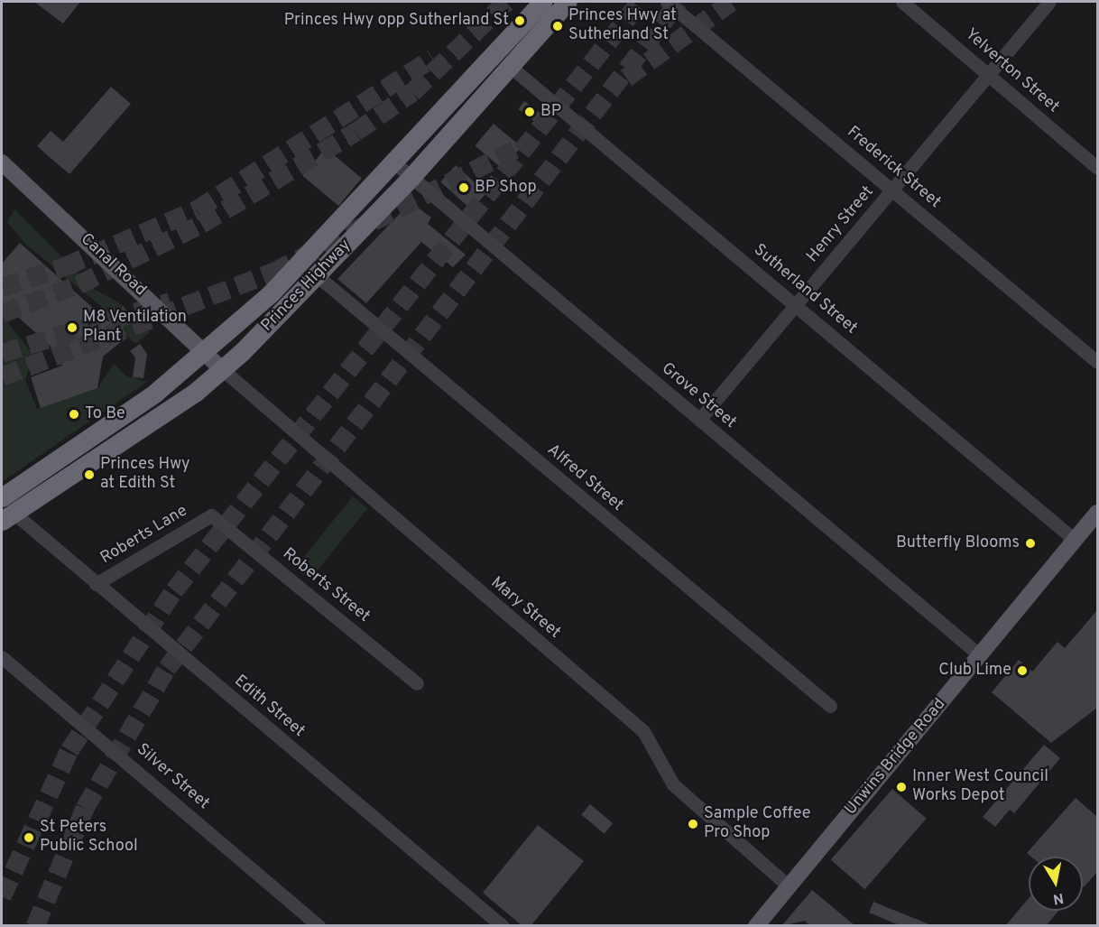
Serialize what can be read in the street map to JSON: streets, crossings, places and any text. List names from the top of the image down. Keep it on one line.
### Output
{"streets":{"highway":["Princes Highway"],"main road":["Canal Road","Unwins Bridge Road"],"street":["Yelverton Street","Frederick Street","Henry Street","Sutherland Street","Grove Street","Alfred Street","Roberts Lane","Roberts Street","Mary Street","Edith Street","Silver Street"]},"crossings":[["Yelverton Street","Henry Street"],["Frederick Street","Henry Street"],["Henry Street","Sutherland Street"],["Henry Street","Grove Street"],["Canal Road","Princes Highway"],["Canal Road","Mary Street"],["Princes Highway","Sutherland Street"],["Princes Highway","Grove Street"],["Princes Highway","Alfred Street"],["Princes Highway","Mary Street"],["Princes Highway","Edith Street"],["Sutherland Street","Unwins Bridge Road"],["Grove Street","Unwins Bridge Road"],["Roberts Lane","Roberts Street"],["Roberts Lane","Edith Street"],["Mary Street","Unwins Bridge Road"]],"places":["Princes Hwy opp Sutherland St","Princes Hwy at Sutherland St","BP","BP Shop","M8 Ventilation Plant","To Be","Princes Hwy at Edith St","Butterfly Blooms","Club Lime","Inner West Council Works Depot","Sample Coffee Pro Shop","St Peters Public School"],"north":"bottom"}
